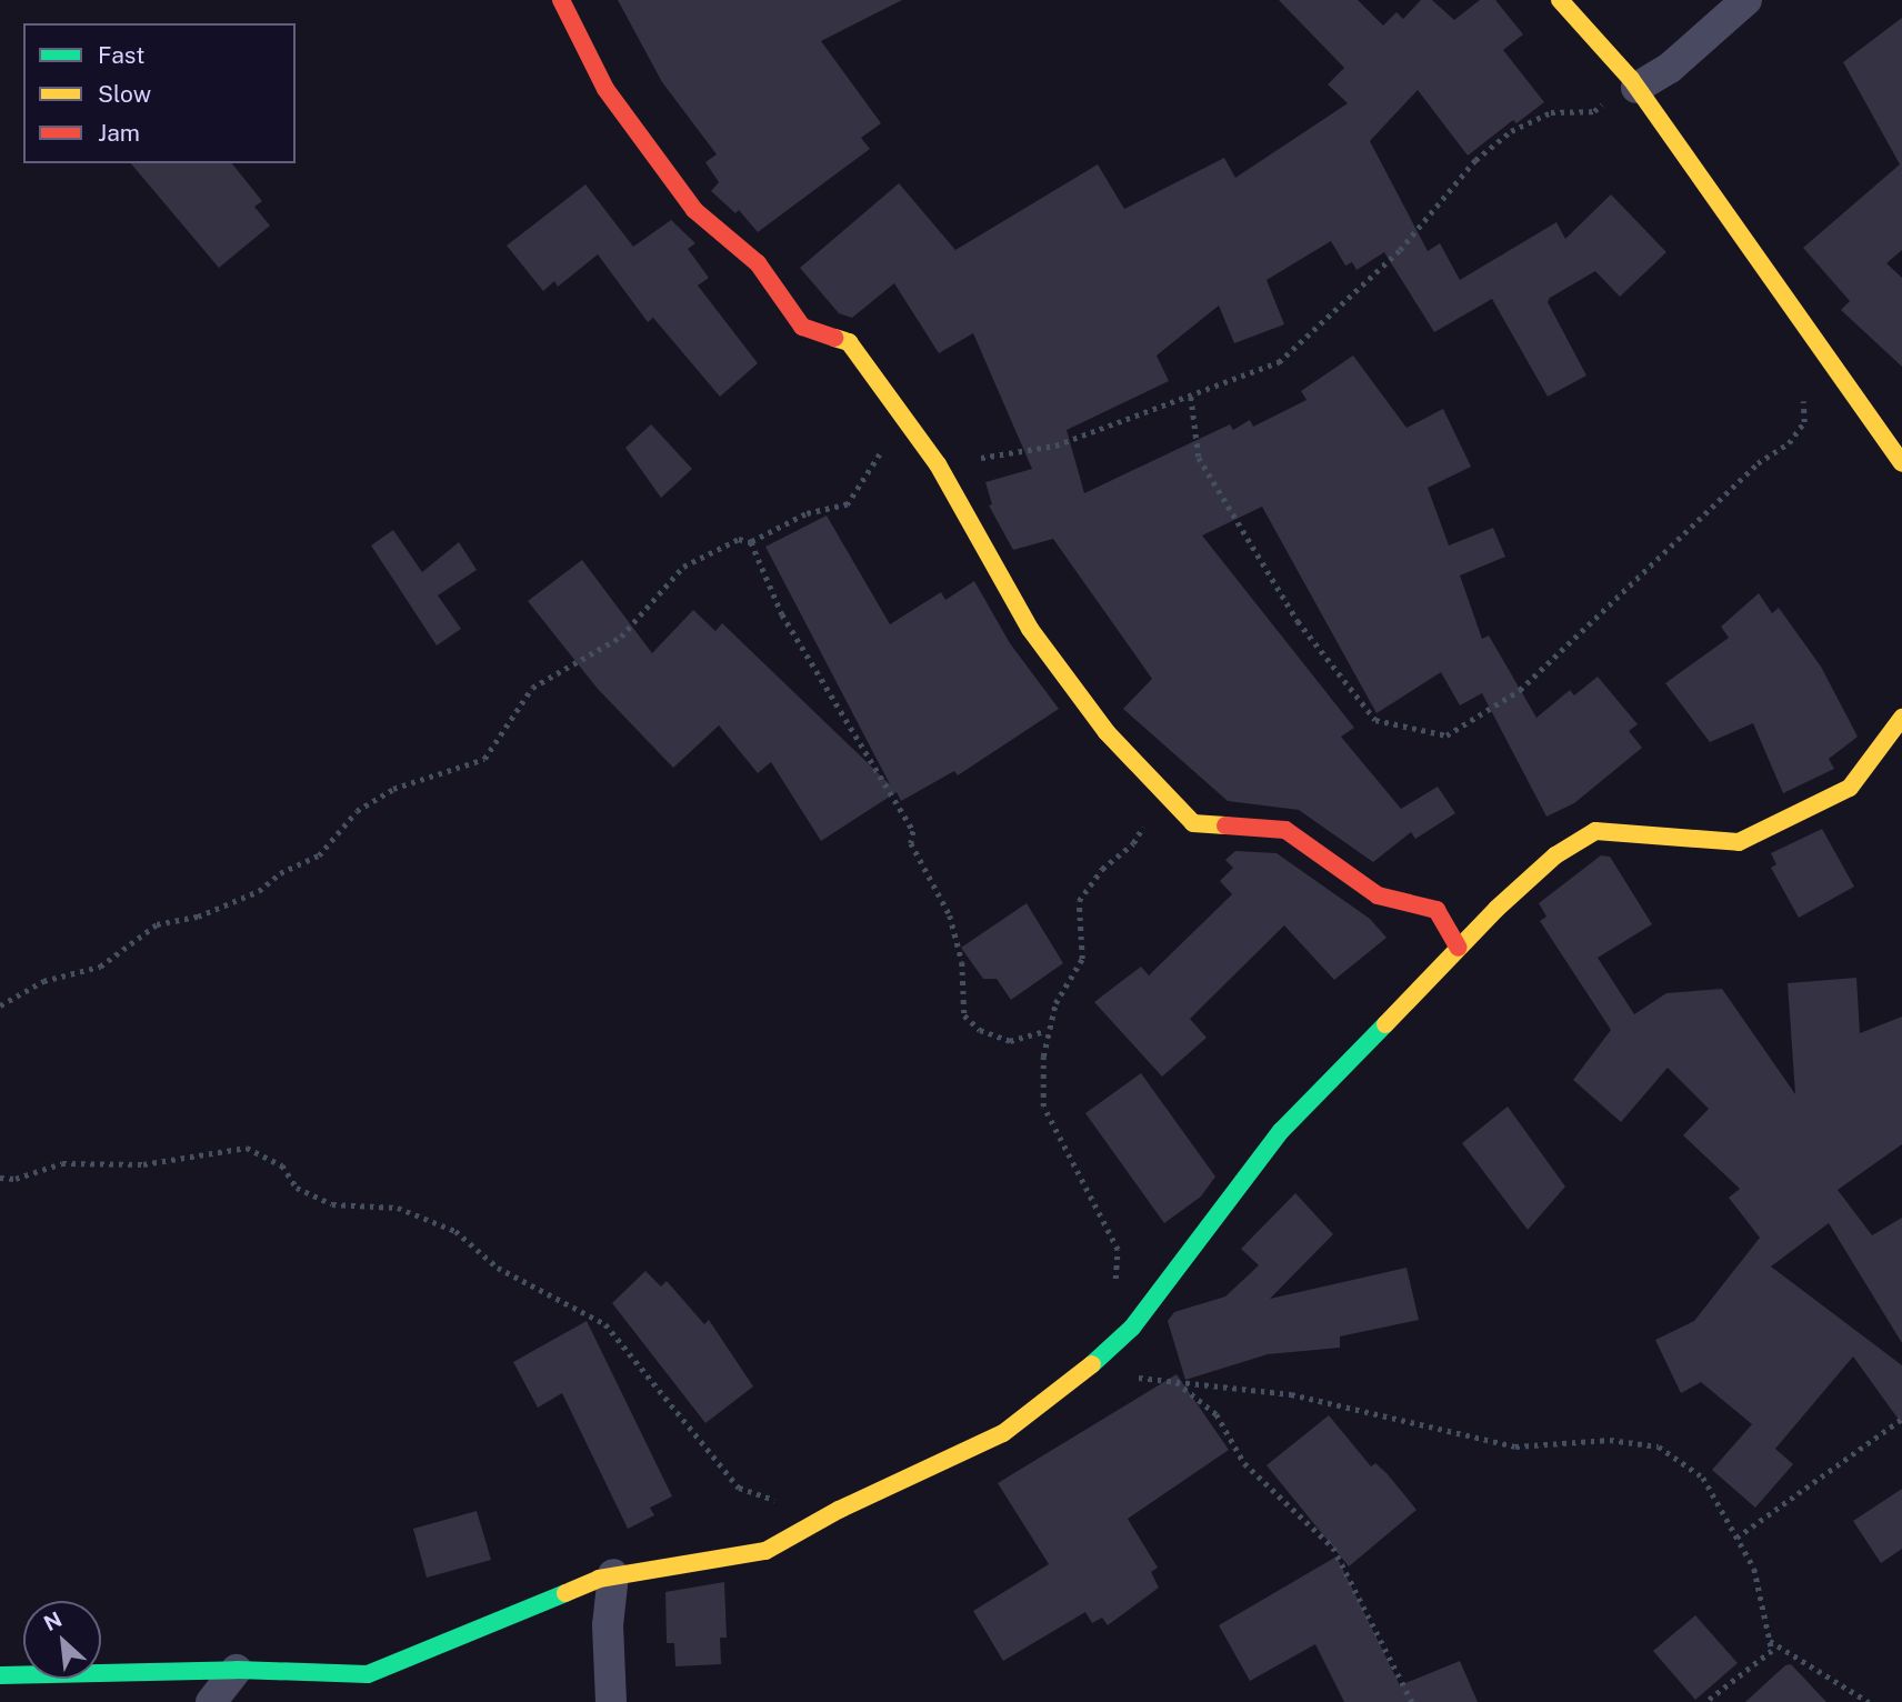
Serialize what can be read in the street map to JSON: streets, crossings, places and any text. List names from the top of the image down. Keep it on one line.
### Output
{"legend":["Fast","Slow","Jam"],"north":"top left"}
